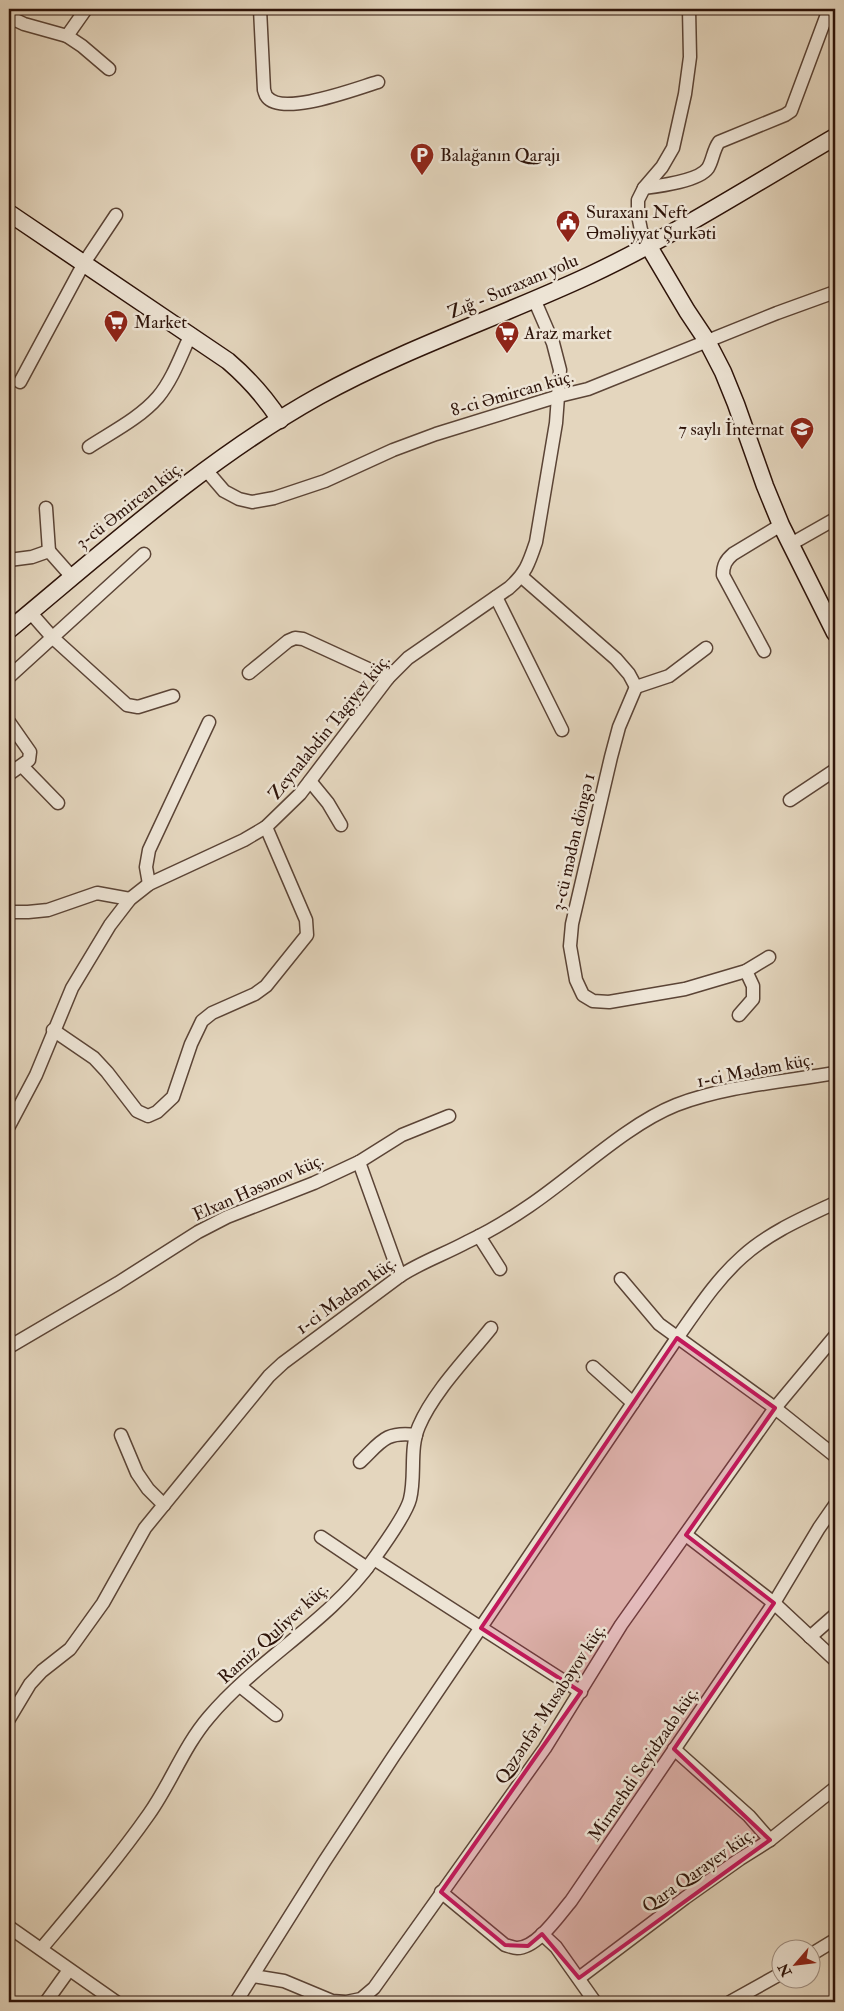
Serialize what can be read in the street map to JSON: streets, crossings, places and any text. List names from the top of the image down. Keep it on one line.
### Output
{"streets":{"main road":["Zığ - Suraxanı yolu","3-cü Əmircan küç."],"street":["8-ci Əmircan küç.","Zeynalabdin Tagiyev küç.","3-cü mədən döngə 1","1-ci Mədəm küç.","Elxan Həsənov küç.","Ramiz Quliyev küç.","Qəzənfər Musabəyov küç.","Mirmehdi Seyidzadə küç.","Qara Qarayev küç."]},"crossings":[["Zığ - Suraxanı yolu","3-cü Əmircan küç."],["Zığ - Suraxanı yolu","Zeynalabdin Tagiyev küç."],["8-ci Əmircan küç.","3-cü Əmircan küç."],["8-ci Əmircan küç.","Zeynalabdin Tagiyev küç."],["Qəzənfər Musabəyov küç.","Mirmehdi Seyidzadə küç."]],"places":{"parking":["Balağanın Qarajı"],"public building":["Suraxanı Neft Əməliyyat Şurkəti"],"supermarket":["Market","Araz market"],"school or university":["7 saylı İnternat"]},"north":"bottom left"}
